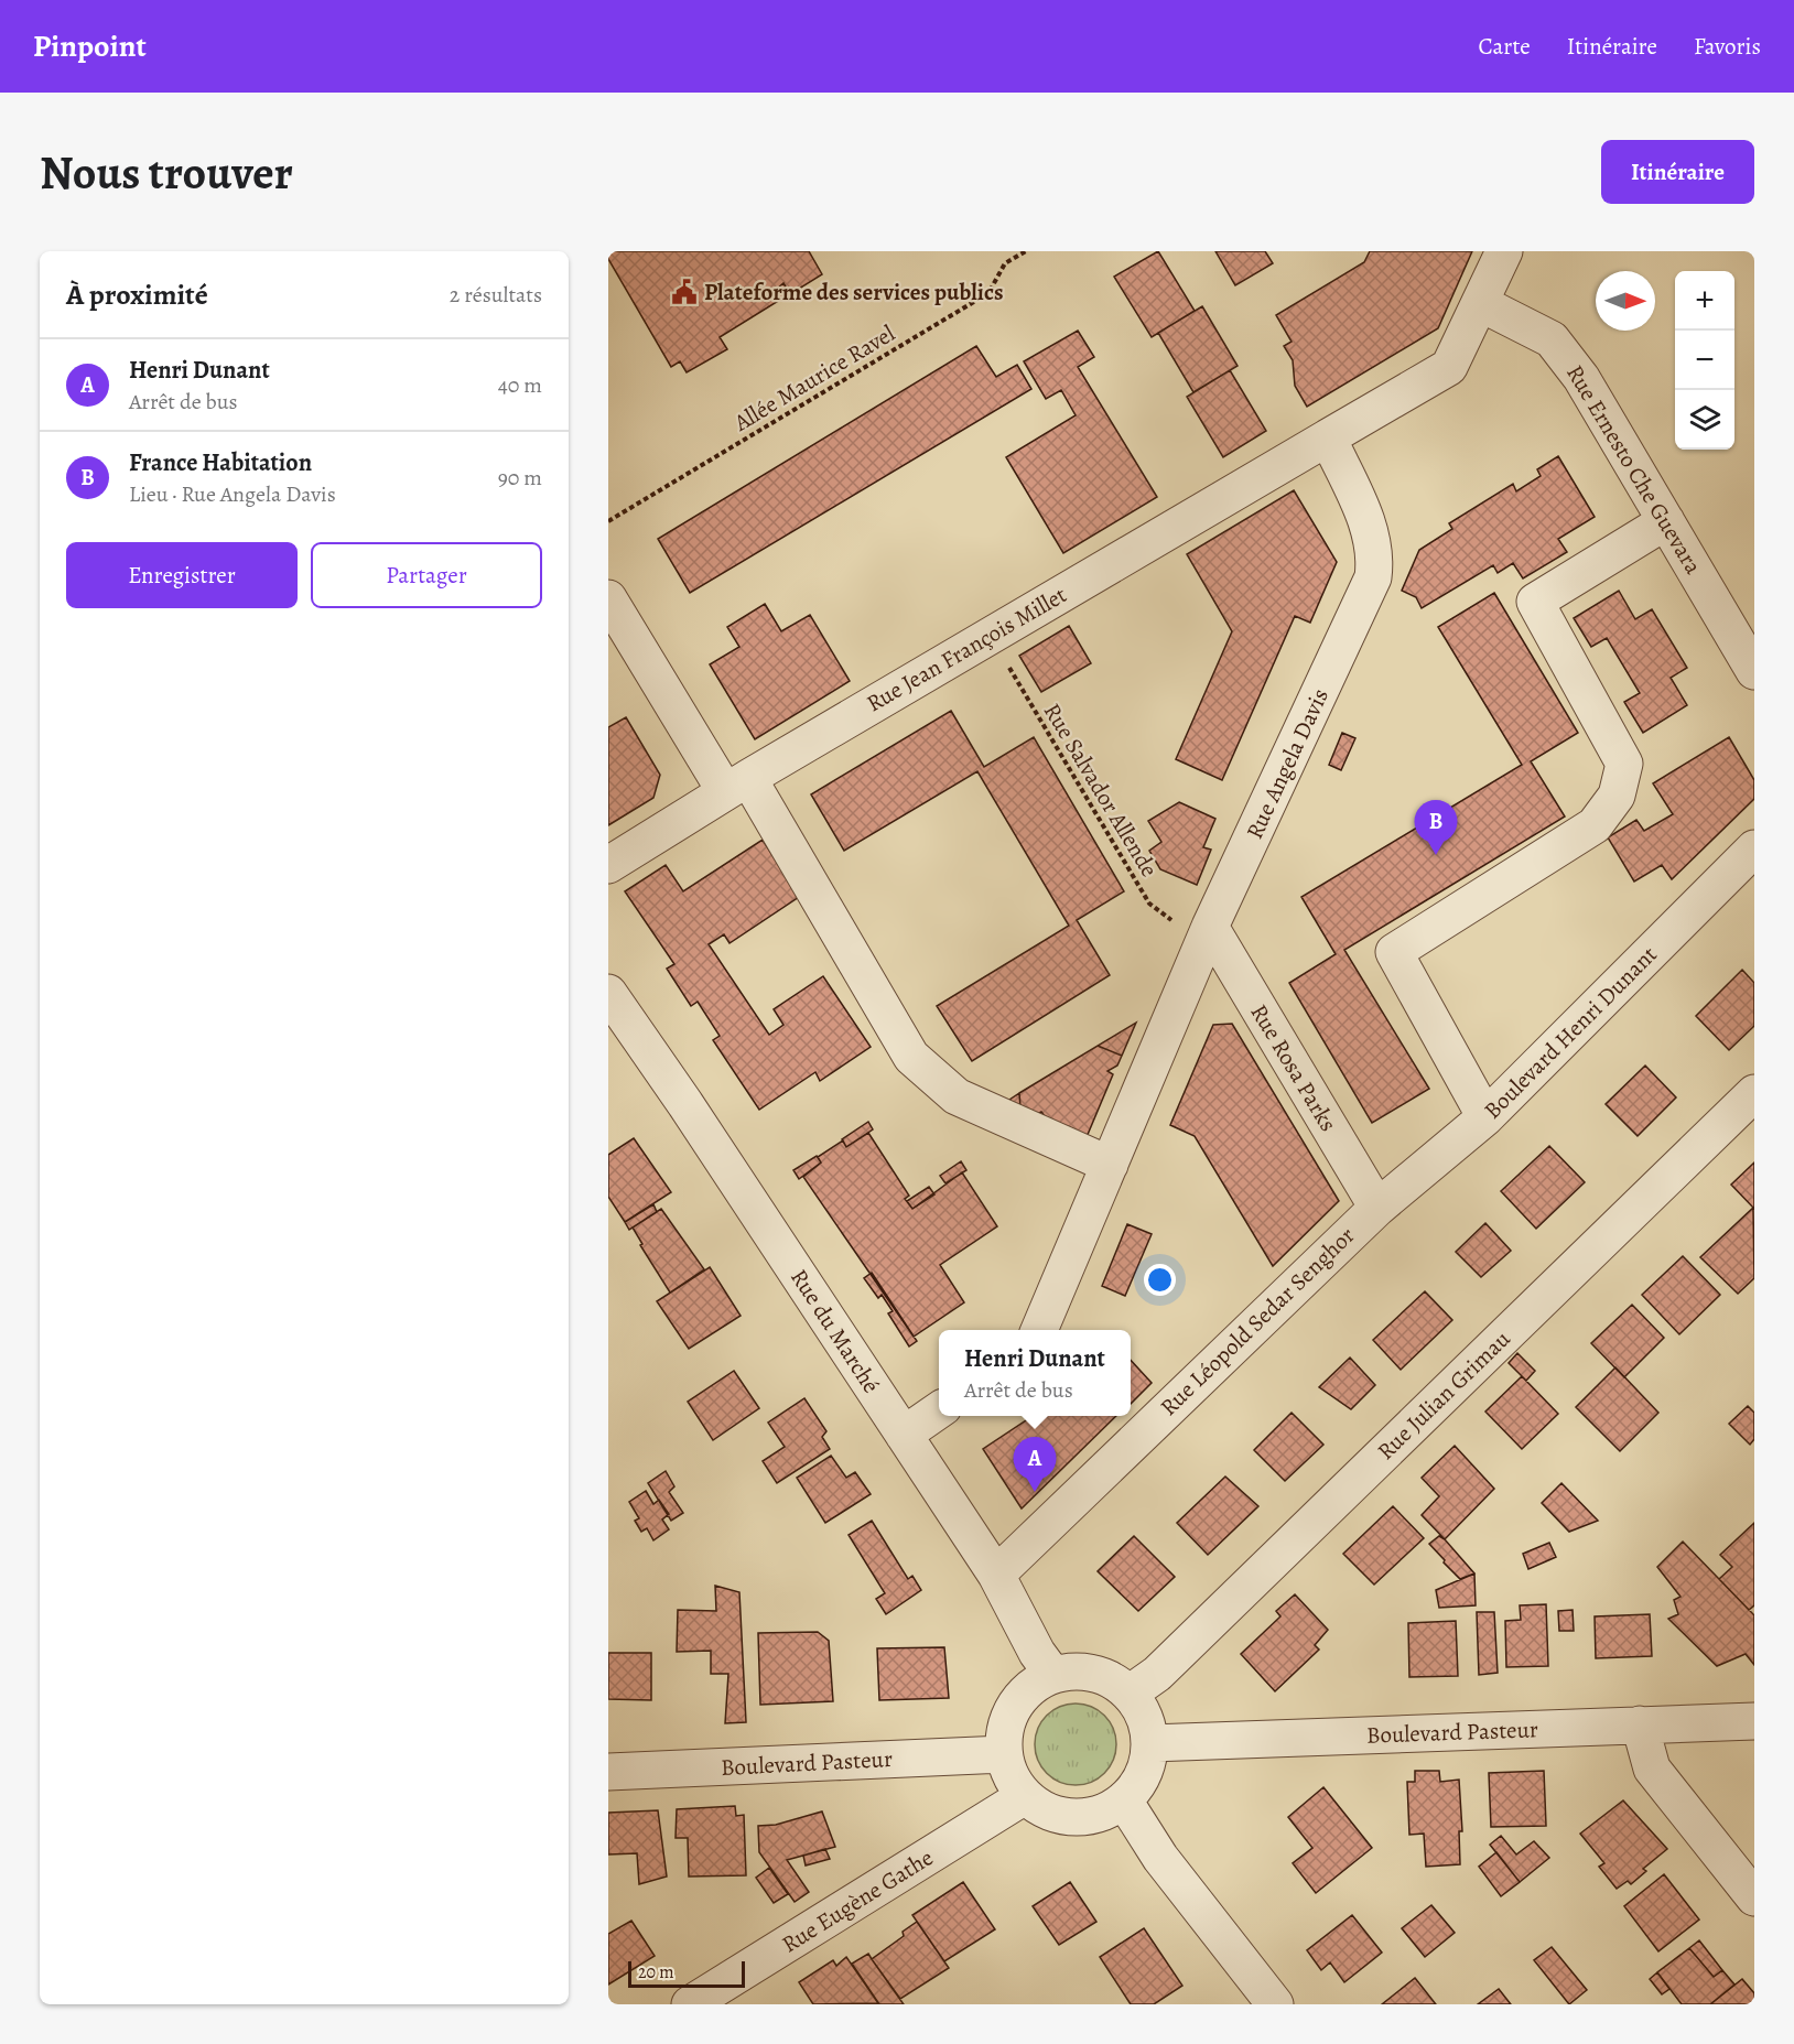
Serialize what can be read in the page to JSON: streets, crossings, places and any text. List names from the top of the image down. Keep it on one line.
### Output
{"streets":{"street":["Rue Ernesto Che Guevara","Rue Jean François Millet","Rue Angela Davis","Boulevard Henri Dunant","Rue Rosa Parks","Rue Léopold Sedar Senghor","Rue du Marché","Rue Julian Grimau","Boulevard Pasteur","Rue Eugène Gathe"],"path":["Allée Maurice Ravel","Rue Salvador Allende"]},"crossings":[["Rue Jean François Millet","Rue Angela Davis"],["Rue Jean François Millet","Rue Salvador Allende"],["Rue Angela Davis","Rue Salvador Allende"],["Rue Angela Davis","Rue Rosa Parks"],["Rue Salvador Allende","Rue Rosa Parks"],["Boulevard Henri Dunant","Rue Rosa Parks"],["Boulevard Henri Dunant","Rue Léopold Sedar Senghor"],["Rue Rosa Parks","Rue Léopold Sedar Senghor"],["Rue Léopold Sedar Senghor","Rue du Marché"],["Rue du Marché","Rue Julian Grimau"],["Rue du Marché","Boulevard Pasteur"],["Rue du Marché","Rue Eugène Gathe"],["Rue Julian Grimau","Boulevard Pasteur"],["Rue Julian Grimau","Rue Eugène Gathe"],["Boulevard Pasteur","Rue Eugène Gathe"]],"places":{"public building":["Plateforme des services publics"]},"scale_bar":"20 m","north":"right","page":{"header":"Pinpoint","nav":["Carte","Itinéraire","Favoris"],"buttons":["Itinéraire",["Enregistrer","Partager"]],"title":"Nous trouver","heading":["À proximité","2 résultats"],"map_buttons":["+","−"],"list":[{"mark":"A","name":"Henri Dunant","note":"Arrêt de bus","value":"40 m"},{"mark":"B","name":"France Habitation","note":"Lieu · Rue Angela Davis","value":"90 m"}],"pins":["B","A"],"popup":["Henri Dunant","Arrêt de bus"],"scale":"20 m"}}
